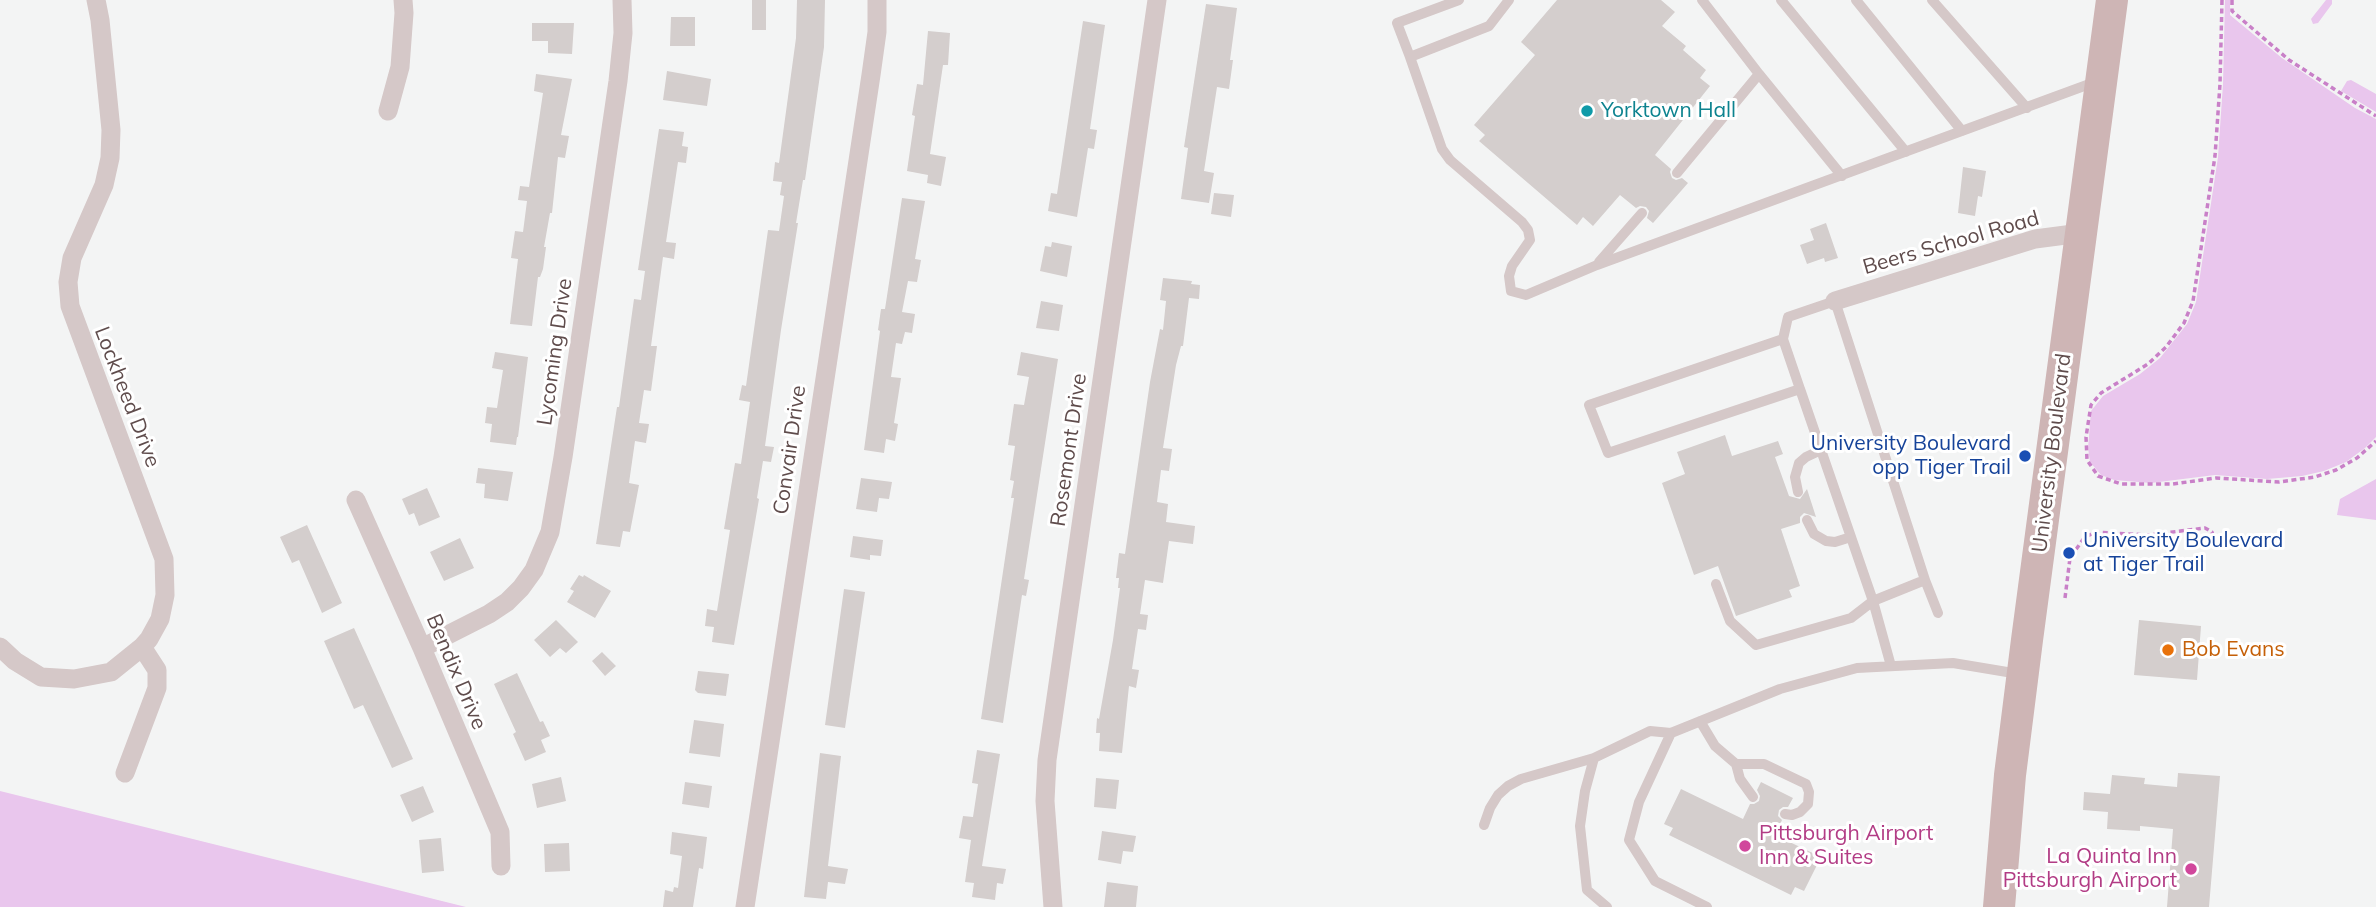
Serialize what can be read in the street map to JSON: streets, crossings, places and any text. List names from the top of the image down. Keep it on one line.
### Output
{"streets":{"main road":["University Boulevard"],"street":["Beers School Road","Lycoming Drive","Lockheed Drive","Convair Drive","Rosemont Drive","Bendix Drive"]},"crossings":[["Beers School Road","University Boulevard"],["Lycoming Drive","Bendix Drive"]],"places":["Yorktown Hall","University Boulevard opp Tiger Trail","University Boulevard at Tiger Trail","Bob Evans","Pittsburgh Airport Inn & Suites","La Quinta Inn Pittsburgh Airport"]}
